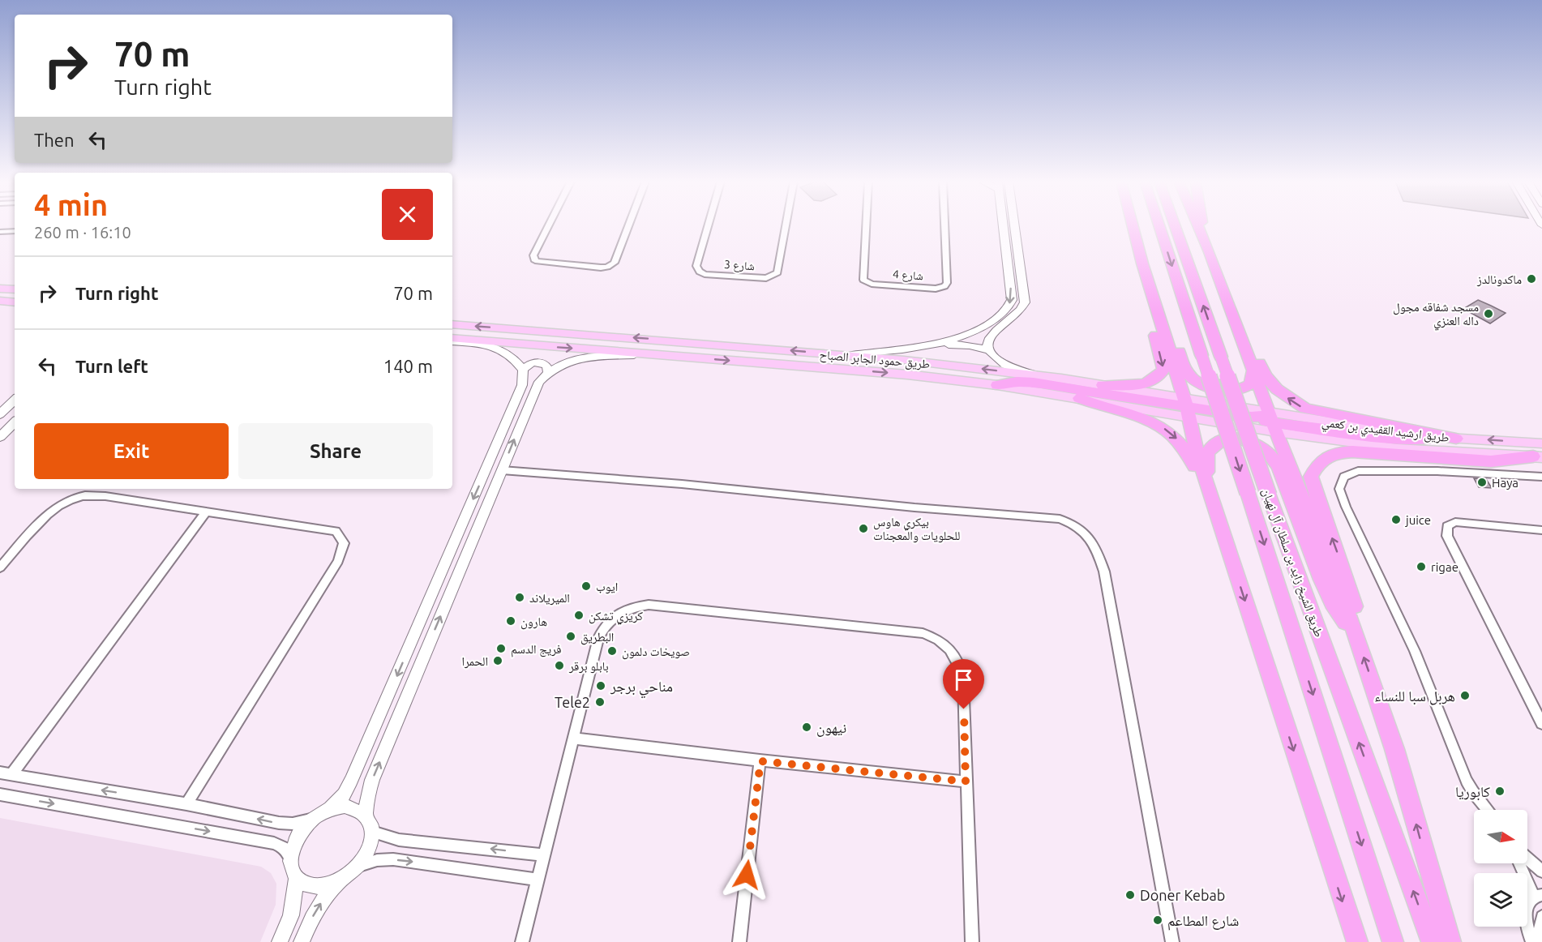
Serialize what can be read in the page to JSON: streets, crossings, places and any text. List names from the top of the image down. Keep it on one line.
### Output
{"streets":{"highway":["طريق الشيخ زايد بن سلطان آل نهيان"],"main road":["طريق حمود الجابر الصباح","طريق ارشيد القفيدي بن كعمي"],"street":["شارع 3","شارع 4"]},"places":["ماكدونالدز","مسجد شفاقه مجول داله العنزي","Haya","juice","بيكري هاوس للحلويات والمعجنات","rigae","ايوب","الميريلاند","كريزي تشكن","هارون","البطريق","فريج الدسم","صويخات دلمون","الحمرا","بابلو برقر","مناحي برجر","هربل سبا للنساء","Tele2","نيهون","كابوريا","Doner Kebab","شارع المطاعم"],"north":"right","page":{"turn":["70 m","Turn right"],"then":"Then","heading":["4 min","260 m · 16:10"],"list":[{"name":"Turn right","value":"70 m"},{"name":"Turn left","value":"140 m"}],"buttons":["Exit","Share"]}}
